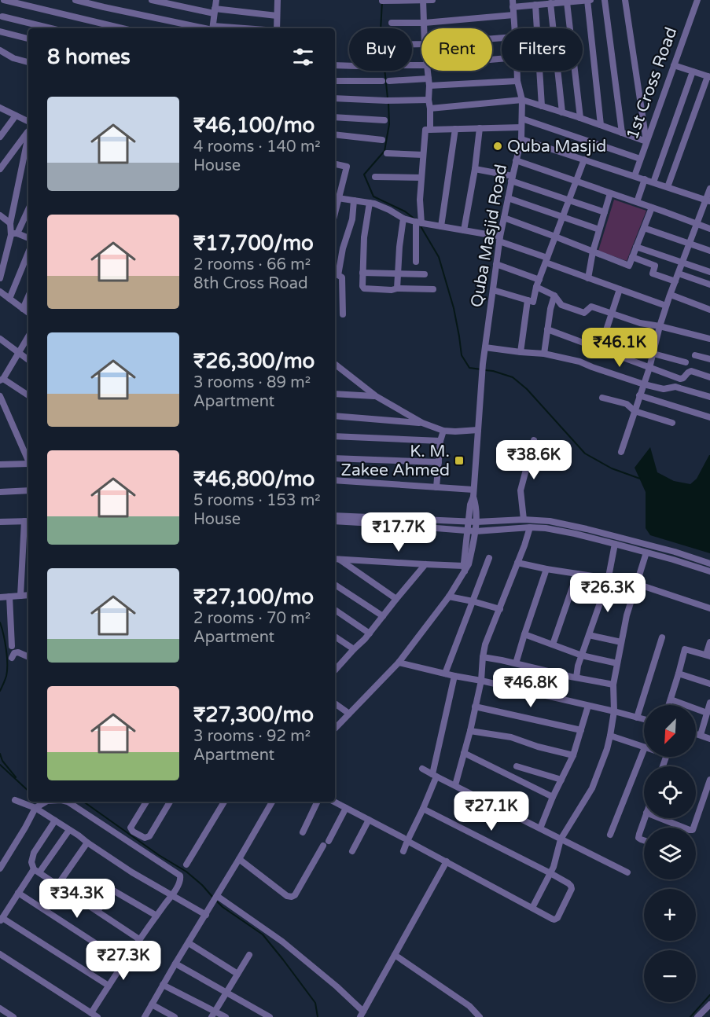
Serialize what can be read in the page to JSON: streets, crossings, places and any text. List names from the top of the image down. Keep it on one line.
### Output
{"streets":{"street":["1st Cross Road","Quba Masjid Road"]},"places":{"other":["Quba Masjid"],"transit":["K. M. Zakee Ahmed"]},"north":"bottom left","page":{"chip":["Buy","Rent","Filters"],"heading":"8 homes","list":[{"name":"₹46,100/mo","note":"4 rooms · 140 m² · House"},{"name":"₹17,700/mo","note":"2 rooms · 66 m² · 8th Cross Road"},{"name":"₹26,300/mo","note":"3 rooms · 89 m² · Apartment"},{"name":"₹46,800/mo","note":"5 rooms · 153 m² · House"},{"name":"₹27,100/mo","note":"2 rooms · 70 m² · Apartment"},{"name":"₹27,300/mo","note":"3 rooms · 92 m² · Apartment"}],"price":["₹46.1K","₹38.6K","₹17.7K","₹26.3K","₹46.8K","₹27.1K","₹34.3K","₹27.3K"],"map_buttons":["+","−"]}}
